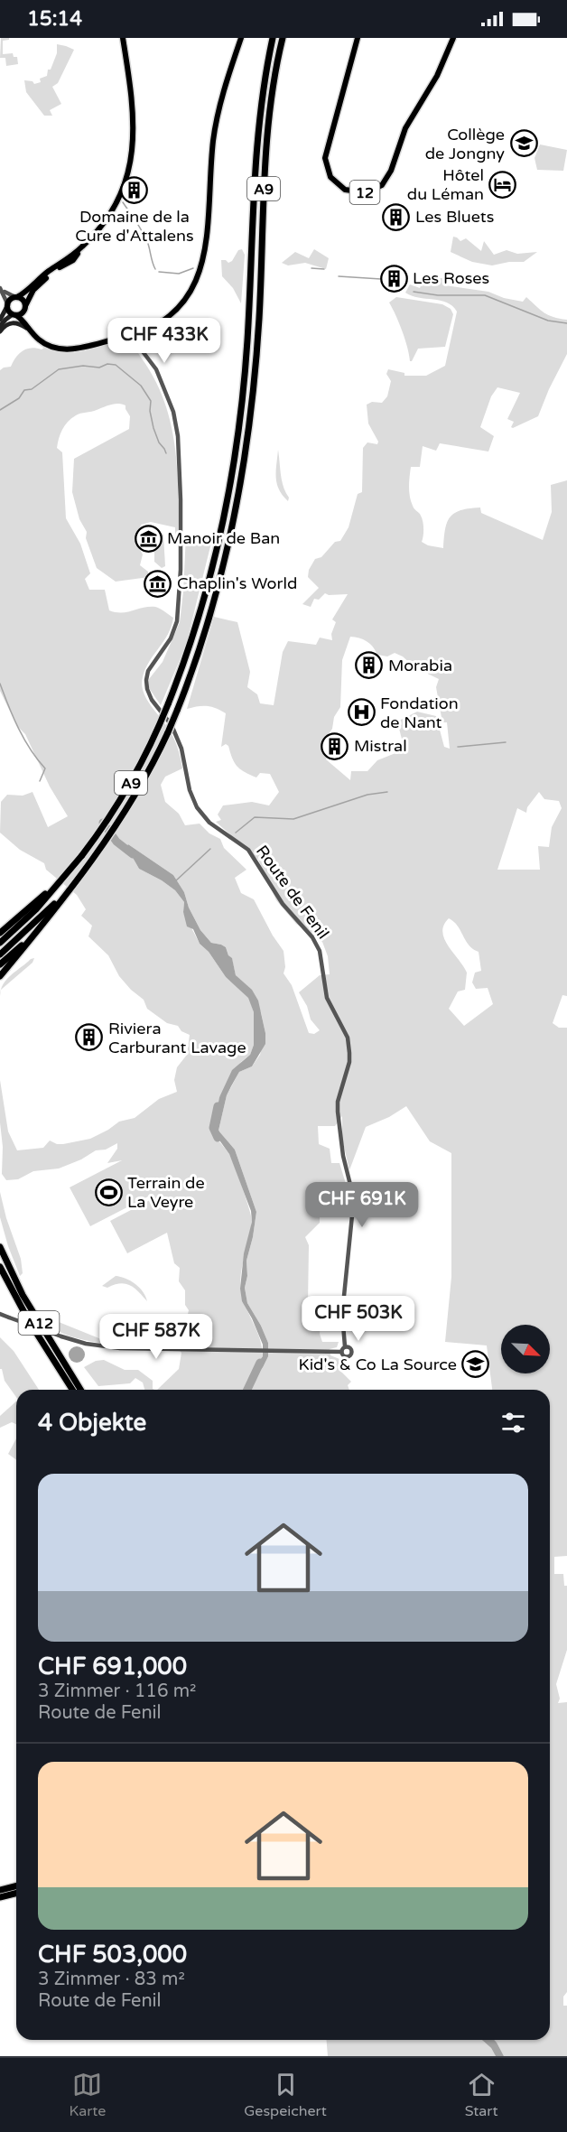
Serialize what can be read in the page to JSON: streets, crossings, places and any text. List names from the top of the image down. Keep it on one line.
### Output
{"streets":{"highway":["A9","A12"],"main road":["12"],"street":["Route de Fenil"]},"places":{"school or university":["Collège de Jongny","Kid's & Co La Source"],"hotel":["Hôtel du Léman"],"building":["Domaine de la Cure d'Attalens","Les Bluets","Les Roses","Morabia","Mistral","Riviera Carburant Lavage"],"museum":["Manoir de Ban","Chaplin's World"],"hospital":["Fondation de Nant"],"sports":["Terrain de La Veyre"]},"north":"bottom right","page":{"status":"15:14","price":["CHF 433K","CHF 691K","CHF 503K","CHF 587K"],"heading":"4 Objekte","list":[{"name":"CHF 691,000","note":"3 Zimmer · 116 m² · Route de Fenil"},{"name":"CHF 503,000","note":"3 Zimmer · 83 m² · Route de Fenil"}],"tabs":["Karte","Gespeichert","Start"]}}
